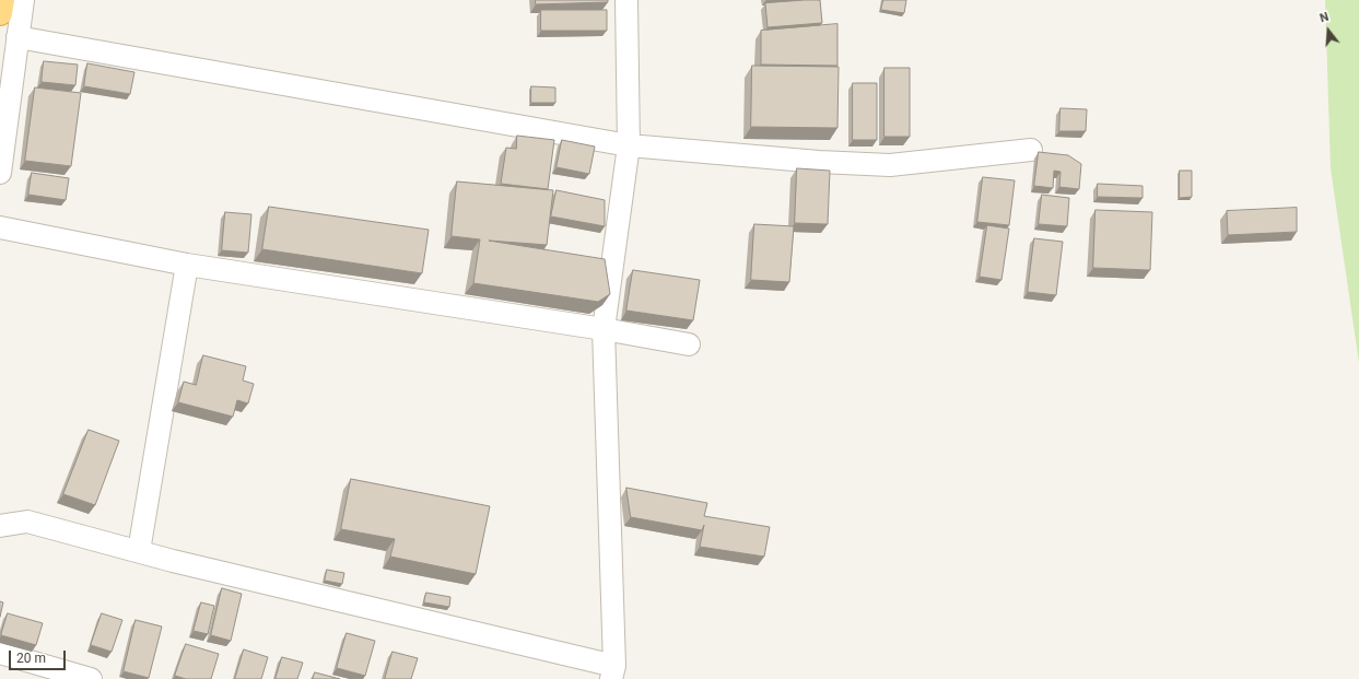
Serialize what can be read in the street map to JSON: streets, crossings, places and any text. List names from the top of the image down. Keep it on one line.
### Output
{"scale_bar":"20 m","north":"top"}
